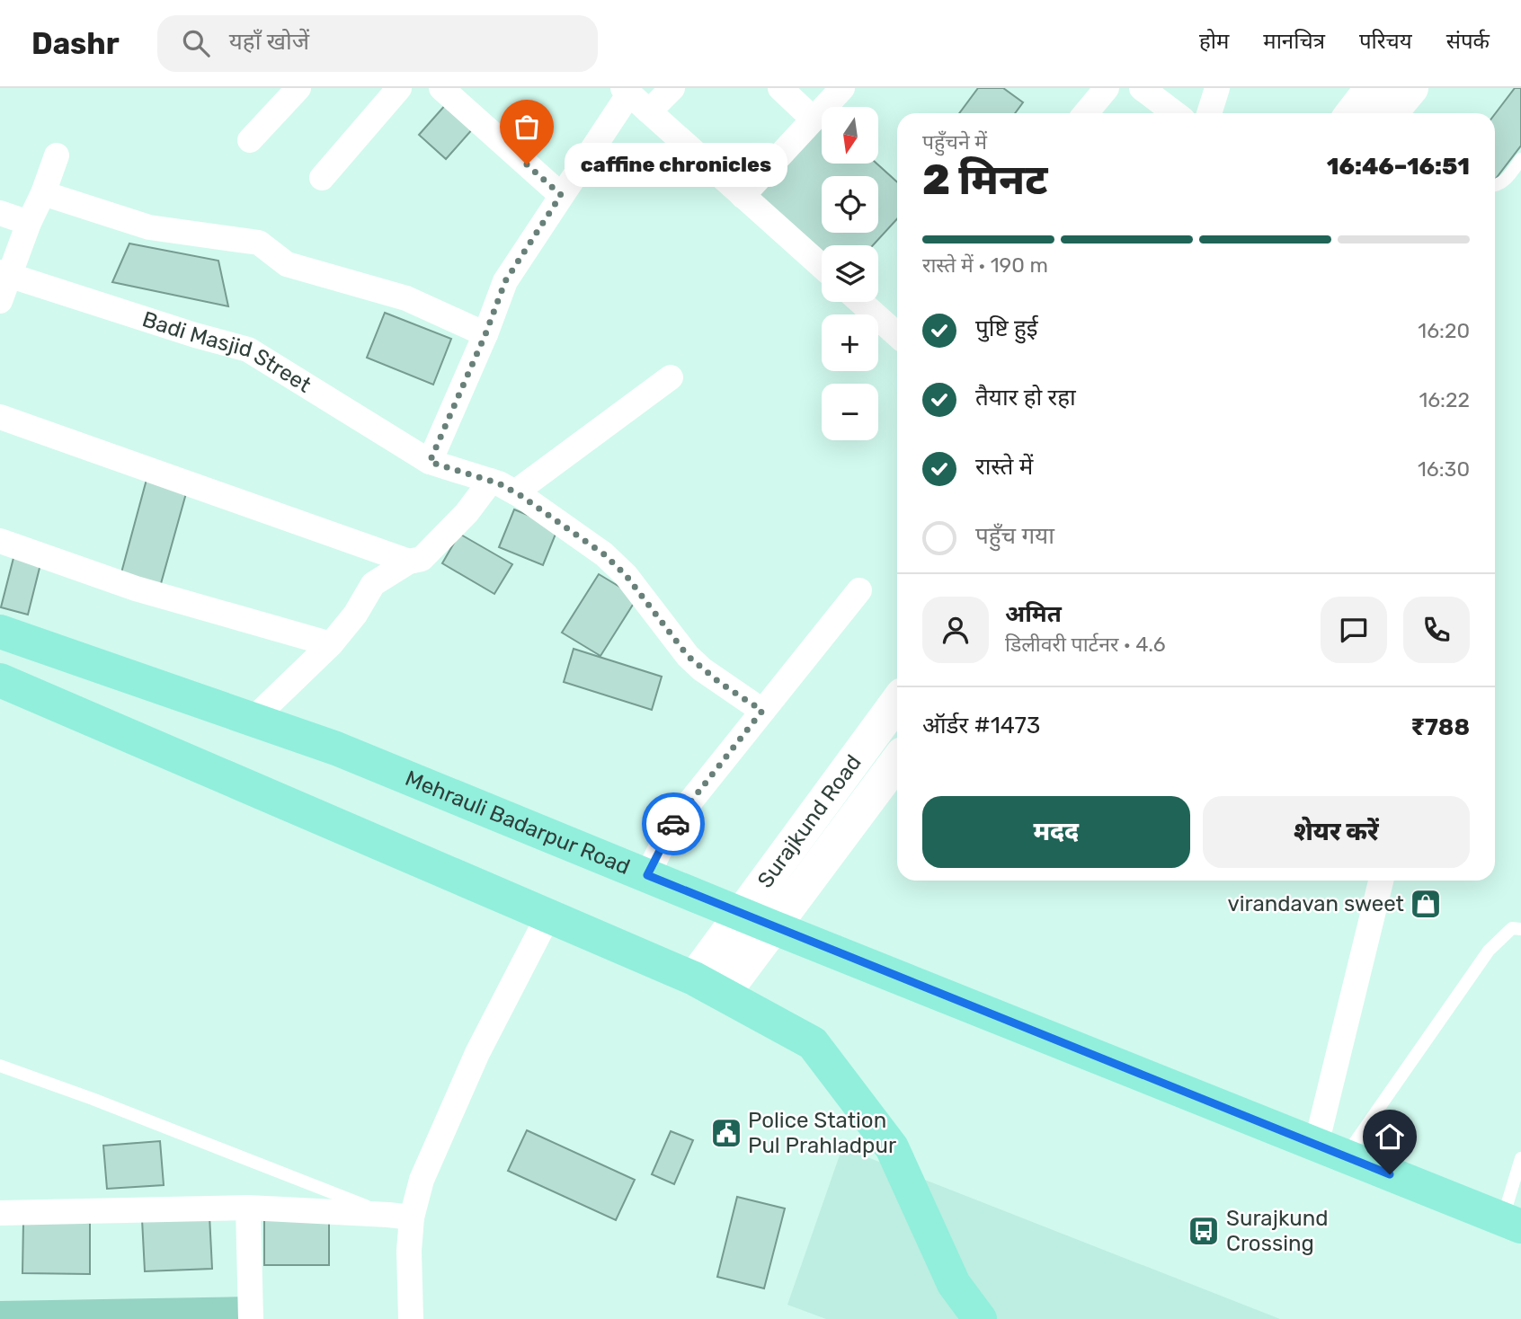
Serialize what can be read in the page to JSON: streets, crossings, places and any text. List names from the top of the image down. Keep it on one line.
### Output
{"streets":{"main road":["Surajkund Road","Mehrauli Badarpur Road"],"street":["Badi Masjid Street"]},"crossings":[["Surajkund Road","Mehrauli Badarpur Road"]],"places":{"other":["caffine chronicles"],"shop":["virandavan sweet"],"public building":["Police Station Pul Prahladpur"],"bus stop":["Surajkund Crossing"]},"north":"bottom","page":{"header":"Dashr","search":"यहाँ खोजें","nav":["होम","मानचित्र","परिचय","संपर्क"],"map_buttons":["+","−"],"heading":["2 मिनट","पहुँचने में","16:46–16:51"],"panel":["अमित","डिलीवरी पार्टनर · 4.6","ऑर्डर #1473","₹788"],"bubble":"caffine chronicles","bar":"रास्ते में · 190 m","list":[["पुष्टि हुई","16:20"],["तैयार हो रहा","16:22"],["रास्ते में","16:30"],"पहुँच गया"],"buttons":["मदद","शेयर करें"]}}
